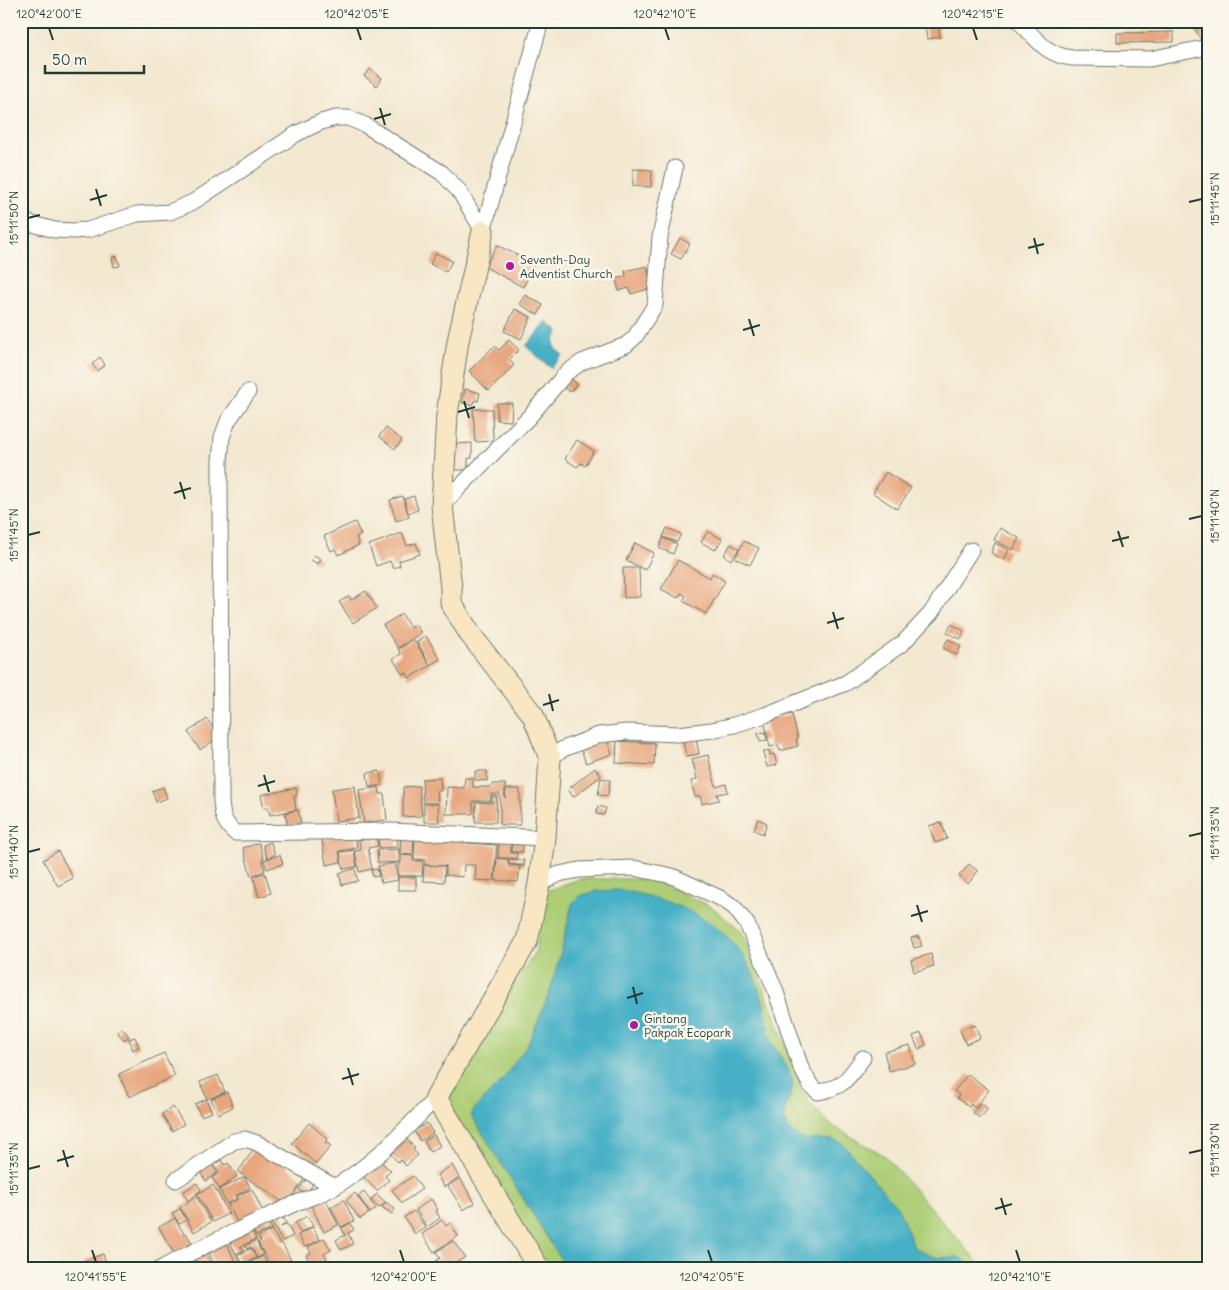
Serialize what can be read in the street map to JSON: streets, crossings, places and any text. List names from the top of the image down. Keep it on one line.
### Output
{"places":["Seventh-Day Adventist Church","Gintong Pakpak Ecopark"],"scale_bar":"50 m","coordinates":["120°42'00\"E","120°42'05\"E","120°42'10\"E","120°42'15\"E","15°11'45\"N","15°11'50\"N","15°11'40\"N","15°11'35\"N","15°11'30\"N","120°41'55\"E"]}
